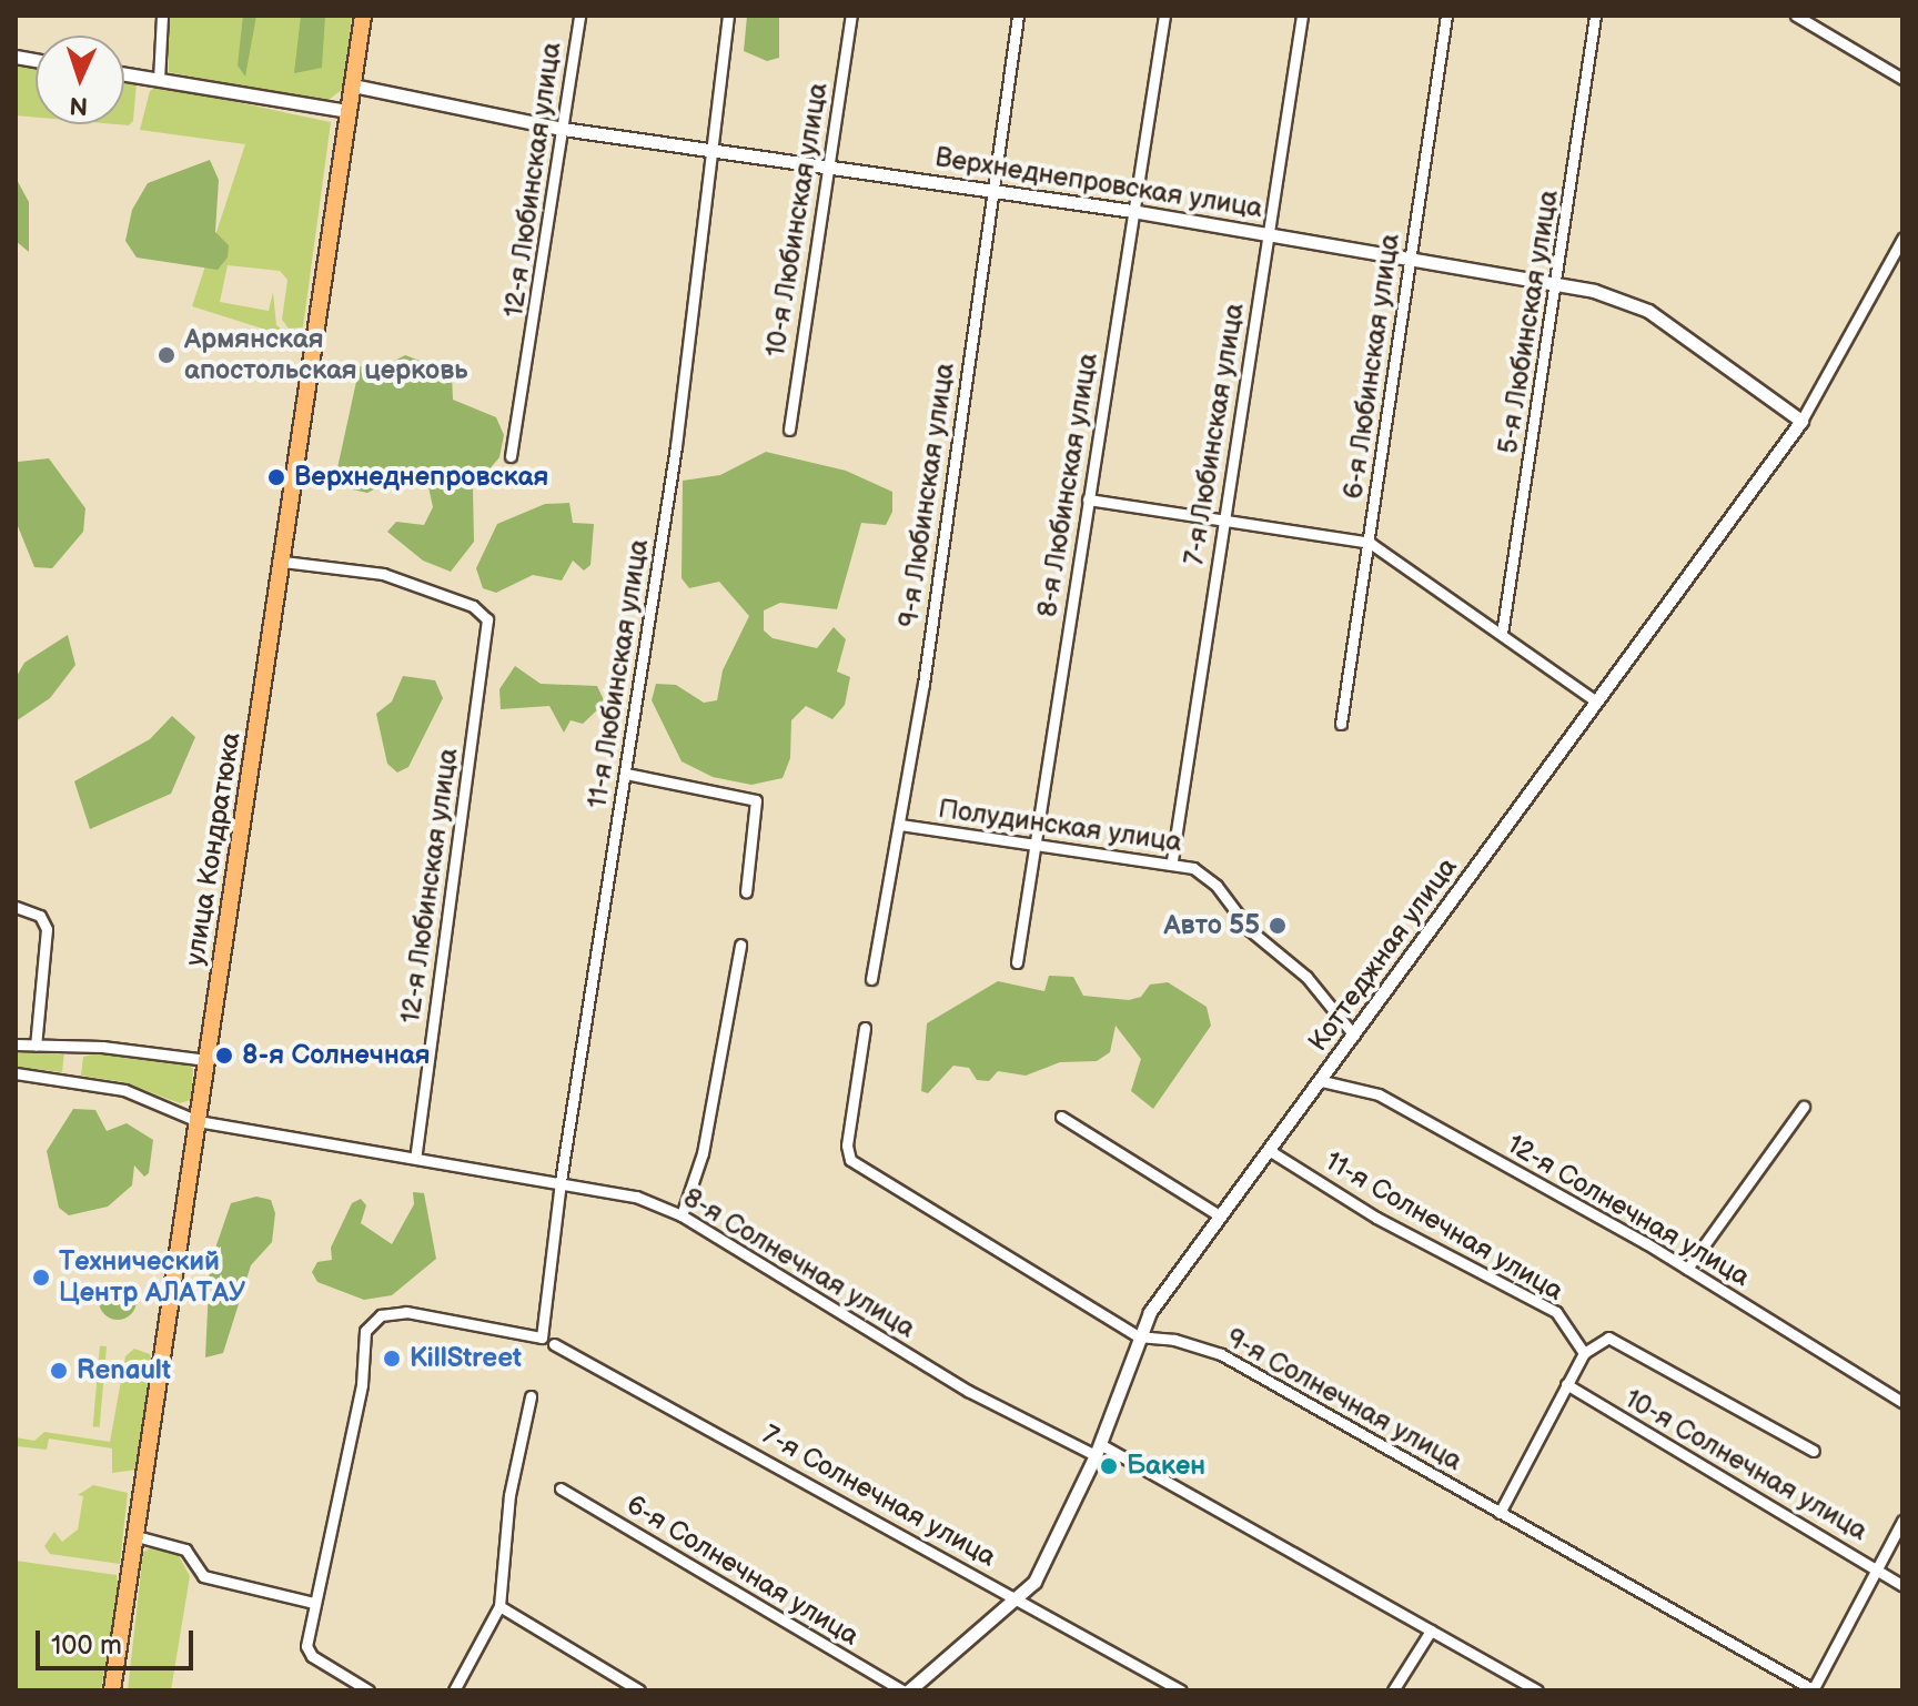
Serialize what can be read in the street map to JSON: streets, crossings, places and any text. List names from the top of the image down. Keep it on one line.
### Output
{"streets":{"main road":["улица Кондратюка"],"street":["12-я Любинская улица","Верхнеднепровская улица","10-я Любинская улица","5-я Любинская улица","6-я Любинская улица","7-я Любинская улица","8-я Любинская улица","9-я Любинская улица","11-я Любинская улица","Полудинская улица","Коттеджная улица","12-я Солнечная улица","11-я Солнечная улица","8-я Солнечная улица","9-я Солнечная улица","10-я Солнечная улица","7-я Солнечная улица","6-я Солнечная улица"]},"crossings":[["12-я Любинская улица","Верхнеднепровская улица"],["12-я Любинская улица","улица Кондратюка"],["12-я Любинская улица","8-я Солнечная улица"],["Верхнеднепровская улица","10-я Любинская улица"],["Верхнеднепровская улица","5-я Любинская улица"],["Верхнеднепровская улица","6-я Любинская улица"],["Верхнеднепровская улица","7-я Любинская улица"],["Верхнеднепровская улица","8-я Любинская улица"],["Верхнеднепровская улица","9-я Любинская улица"],["Верхнеднепровская улица","11-я Любинская улица"],["Верхнеднепровская улица","улица Кондратюка"],["Верхнеднепровская улица","Коттеджная улица"],["7-я Любинская улица","Полудинская улица"],["8-я Любинская улица","Полудинская улица"],["9-я Любинская улица","Полудинская улица"],["11-я Любинская улица","8-я Солнечная улица"],["Полудинская улица","Коттеджная улица"],["улица Кондратюка","8-я Солнечная улица"],["Коттеджная улица","12-я Солнечная улица"],["Коттеджная улица","11-я Солнечная улица"],["Коттеджная улица","8-я Солнечная улица"],["Коттеджная улица","9-я Солнечная улица"],["Коттеджная улица","7-я Солнечная улица"]],"places":["Армянская апостольская церковь","Верхнеднепровская","Авто 55","8-я Солнечная","Технический Центр АЛАТАУ","KillStreet","Renault","Бакен"],"scale_bar":"100 m","north":"bottom"}
